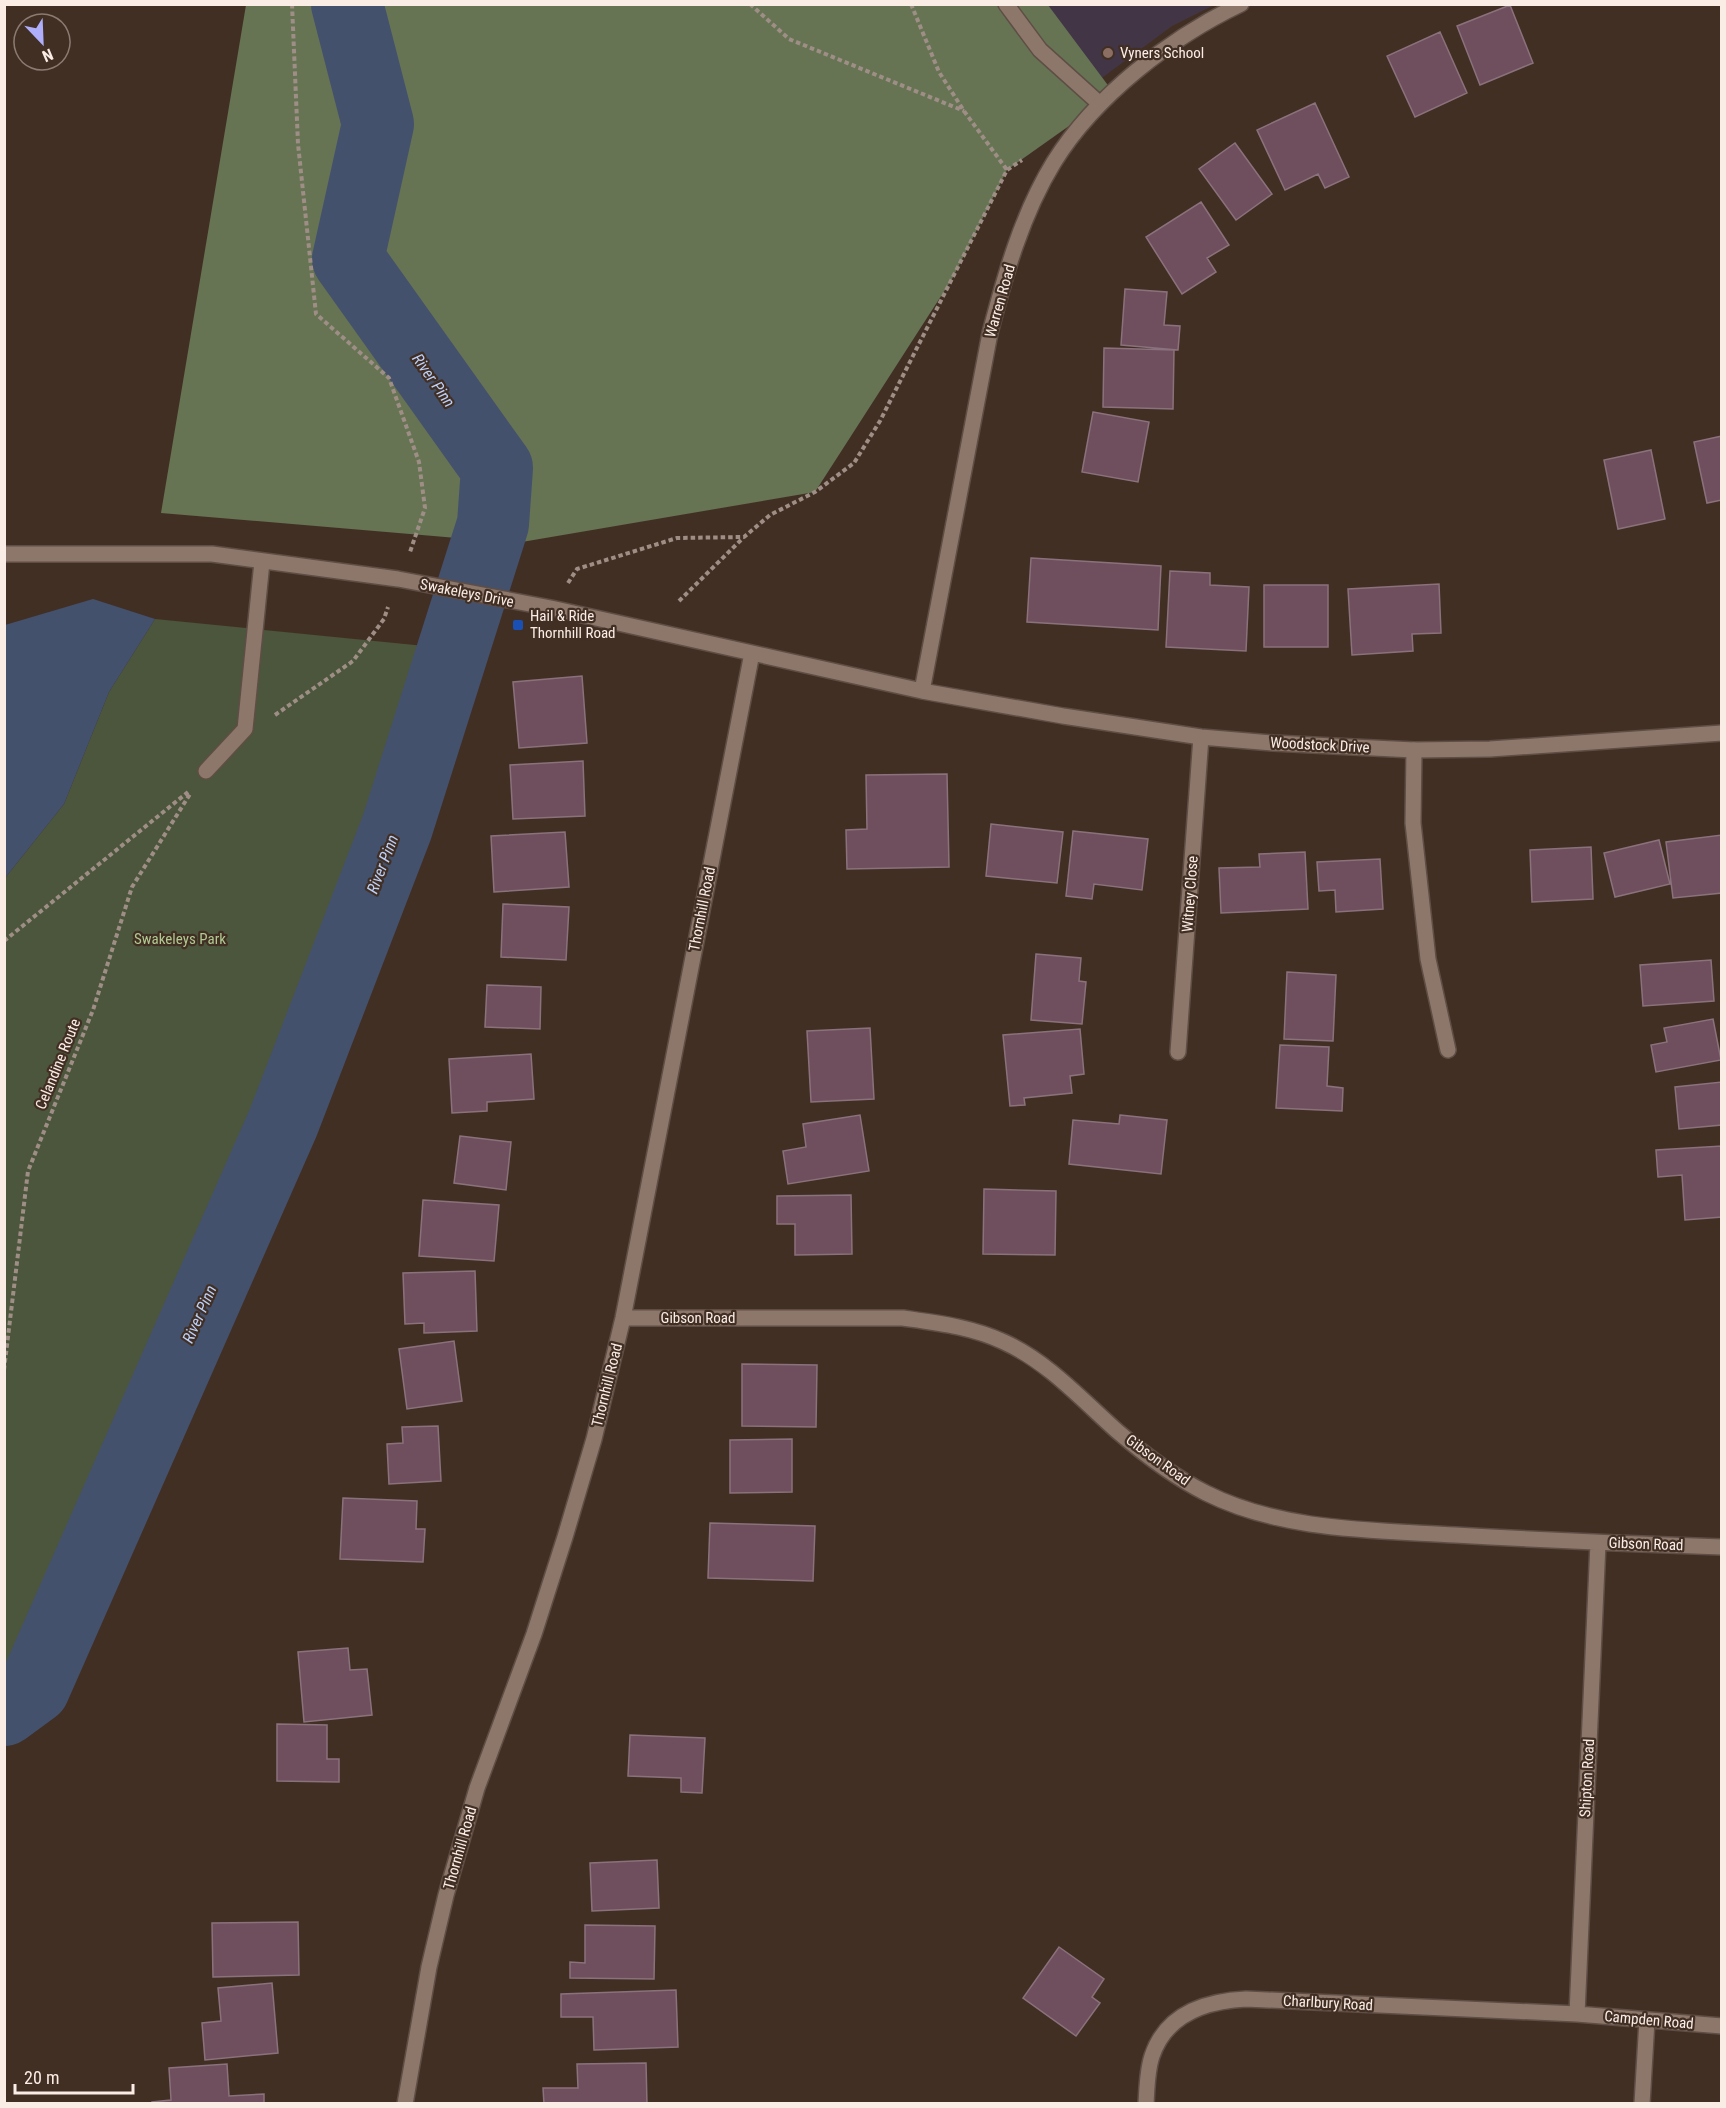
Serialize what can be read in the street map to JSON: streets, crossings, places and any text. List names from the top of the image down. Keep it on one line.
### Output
{"streets":{"street":["Warren Road","Swakeleys Drive","Woodstock Drive","Witney Close","Thornhill Road","Gibson Road","Shipton Road","Charlbury Road","Campden Road"],"path":["Celandine Route"]},"crossings":[["Warren Road","Swakeleys Drive"],["Warren Road","Woodstock Drive"],["Swakeleys Drive","Woodstock Drive"],["Swakeleys Drive","Thornhill Road"],["Woodstock Drive","Witney Close"],["Thornhill Road","Gibson Road"],["Gibson Road","Shipton Road"],["Shipton Road","Charlbury Road"],["Shipton Road","Campden Road"],["Charlbury Road","Campden Road"]],"water":["River Pinn"],"parks":["Swakeleys Park"],"places":{"other":["Vyners School"],"transit":["Hail & Ride Thornhill Road"]},"scale_bar":"20 m","north":"bottom right"}
